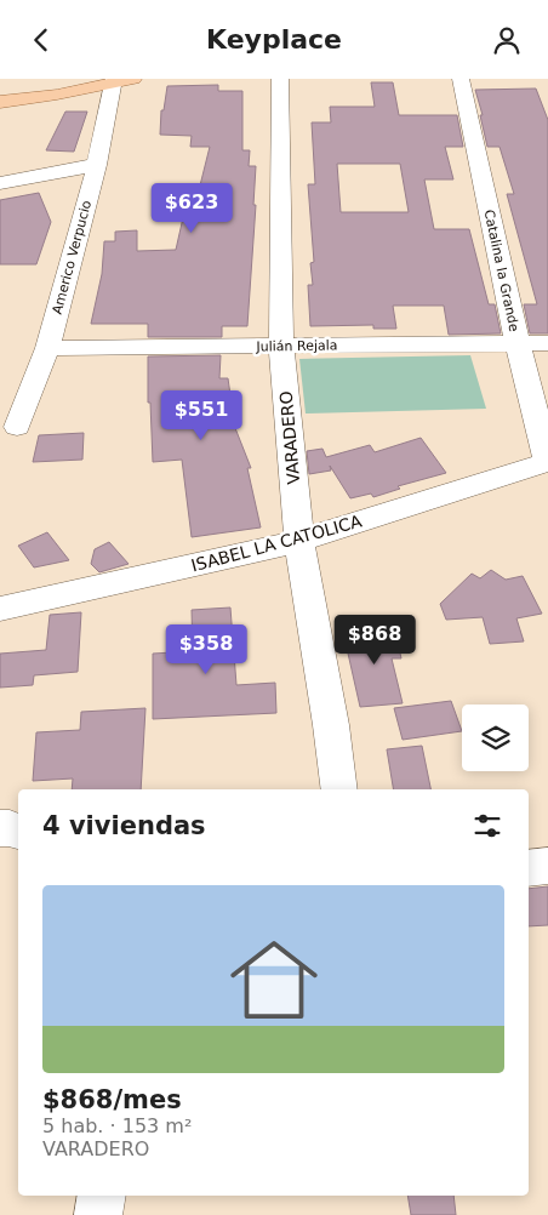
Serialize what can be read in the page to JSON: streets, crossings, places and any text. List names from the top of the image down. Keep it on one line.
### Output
{"streets":{"street":["Americo Verpucio","Catalina la Grande","Julián Rejala","VARADERO","ISABEL LA CATOLICA"]},"crossings":[["Americo Verpucio","Julián Rejala"],["Catalina la Grande","Julián Rejala"],["Catalina la Grande","ISABEL LA CATOLICA"],["Julián Rejala","VARADERO"],["VARADERO","ISABEL LA CATOLICA"]],"page":{"header":"Keyplace","price":["$623","$551","$868","$358"],"heading":"4 viviendas","list":[{"name":"$868/mes","note":"5 hab. · 153 m² · VARADERO"}]}}
